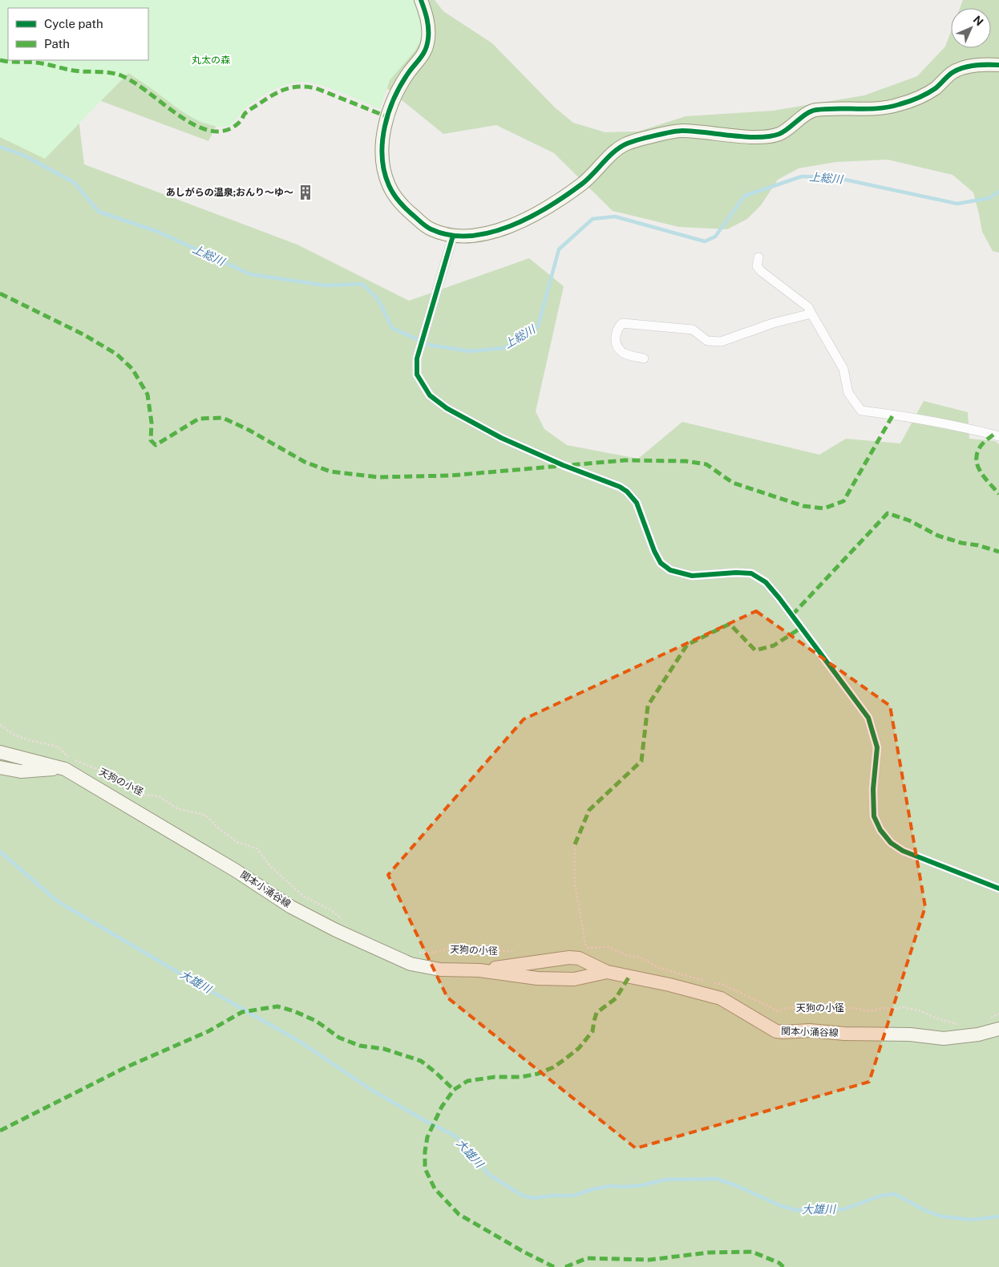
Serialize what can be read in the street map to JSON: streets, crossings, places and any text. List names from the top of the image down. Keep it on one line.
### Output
{"streets":{"main road":["関本小涌谷線"],"path":["天狗の小径"]},"water":["上総川","大雄川"],"parks":["丸太の森"],"places":{"building":["あしがらの温泉;おんり〜ゆ〜"]},"legend":["Cycle path","Path"],"north":"top right"}
